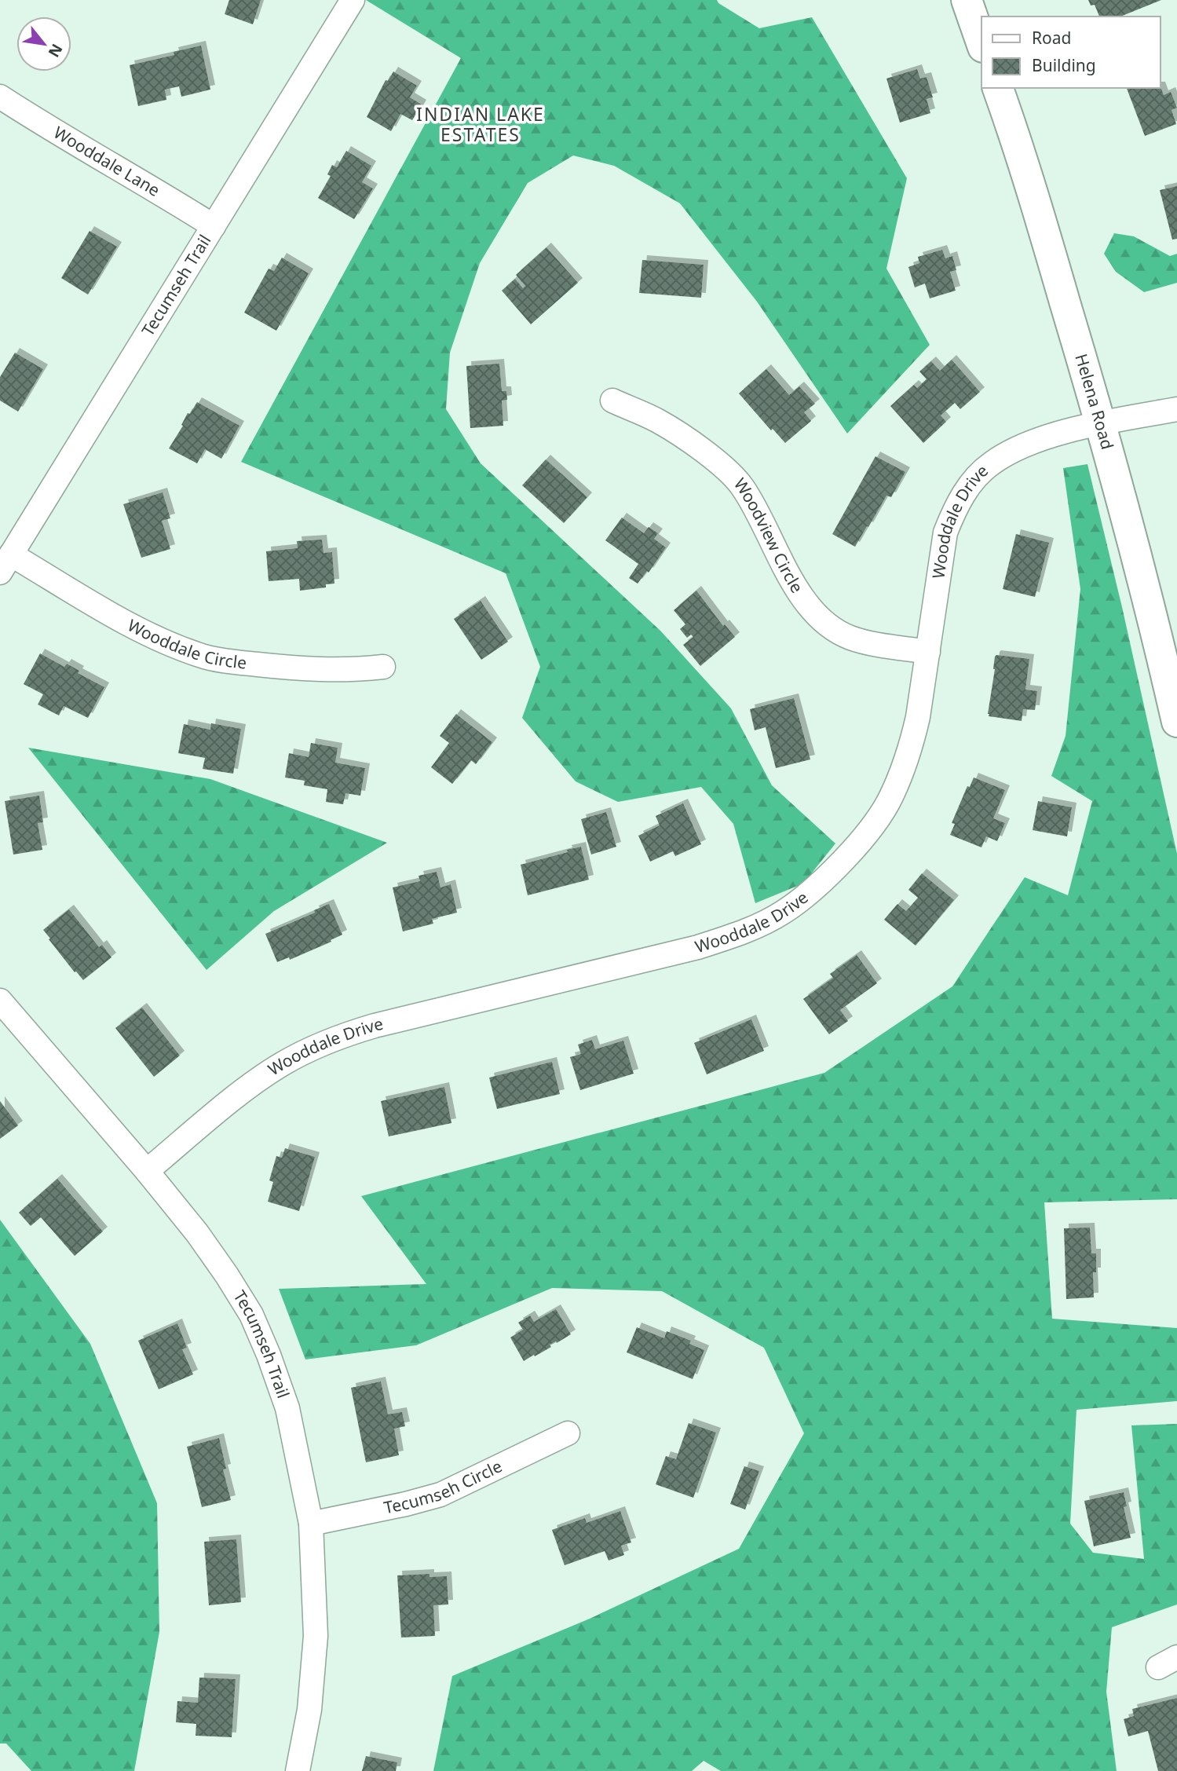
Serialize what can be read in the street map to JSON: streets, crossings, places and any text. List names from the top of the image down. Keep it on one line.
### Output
{"streets":{"main road":["Helena Road"],"street":["Wooddale Lane","Tecumseh Trail","Wooddale Drive","Woodview Circle","Wooddale Circle","Tecumseh Circle"]},"crossings":[["Wooddale Lane","Tecumseh Trail"],["Tecumseh Trail","Wooddale Drive"],["Tecumseh Trail","Wooddale Circle"],["Tecumseh Trail","Tecumseh Circle"],["Helena Road","Wooddale Drive"],["Wooddale Drive","Woodview Circle"]],"districts":["INDIAN LAKE ESTATES"],"legend":["Road","Building"],"north":"bottom right"}
